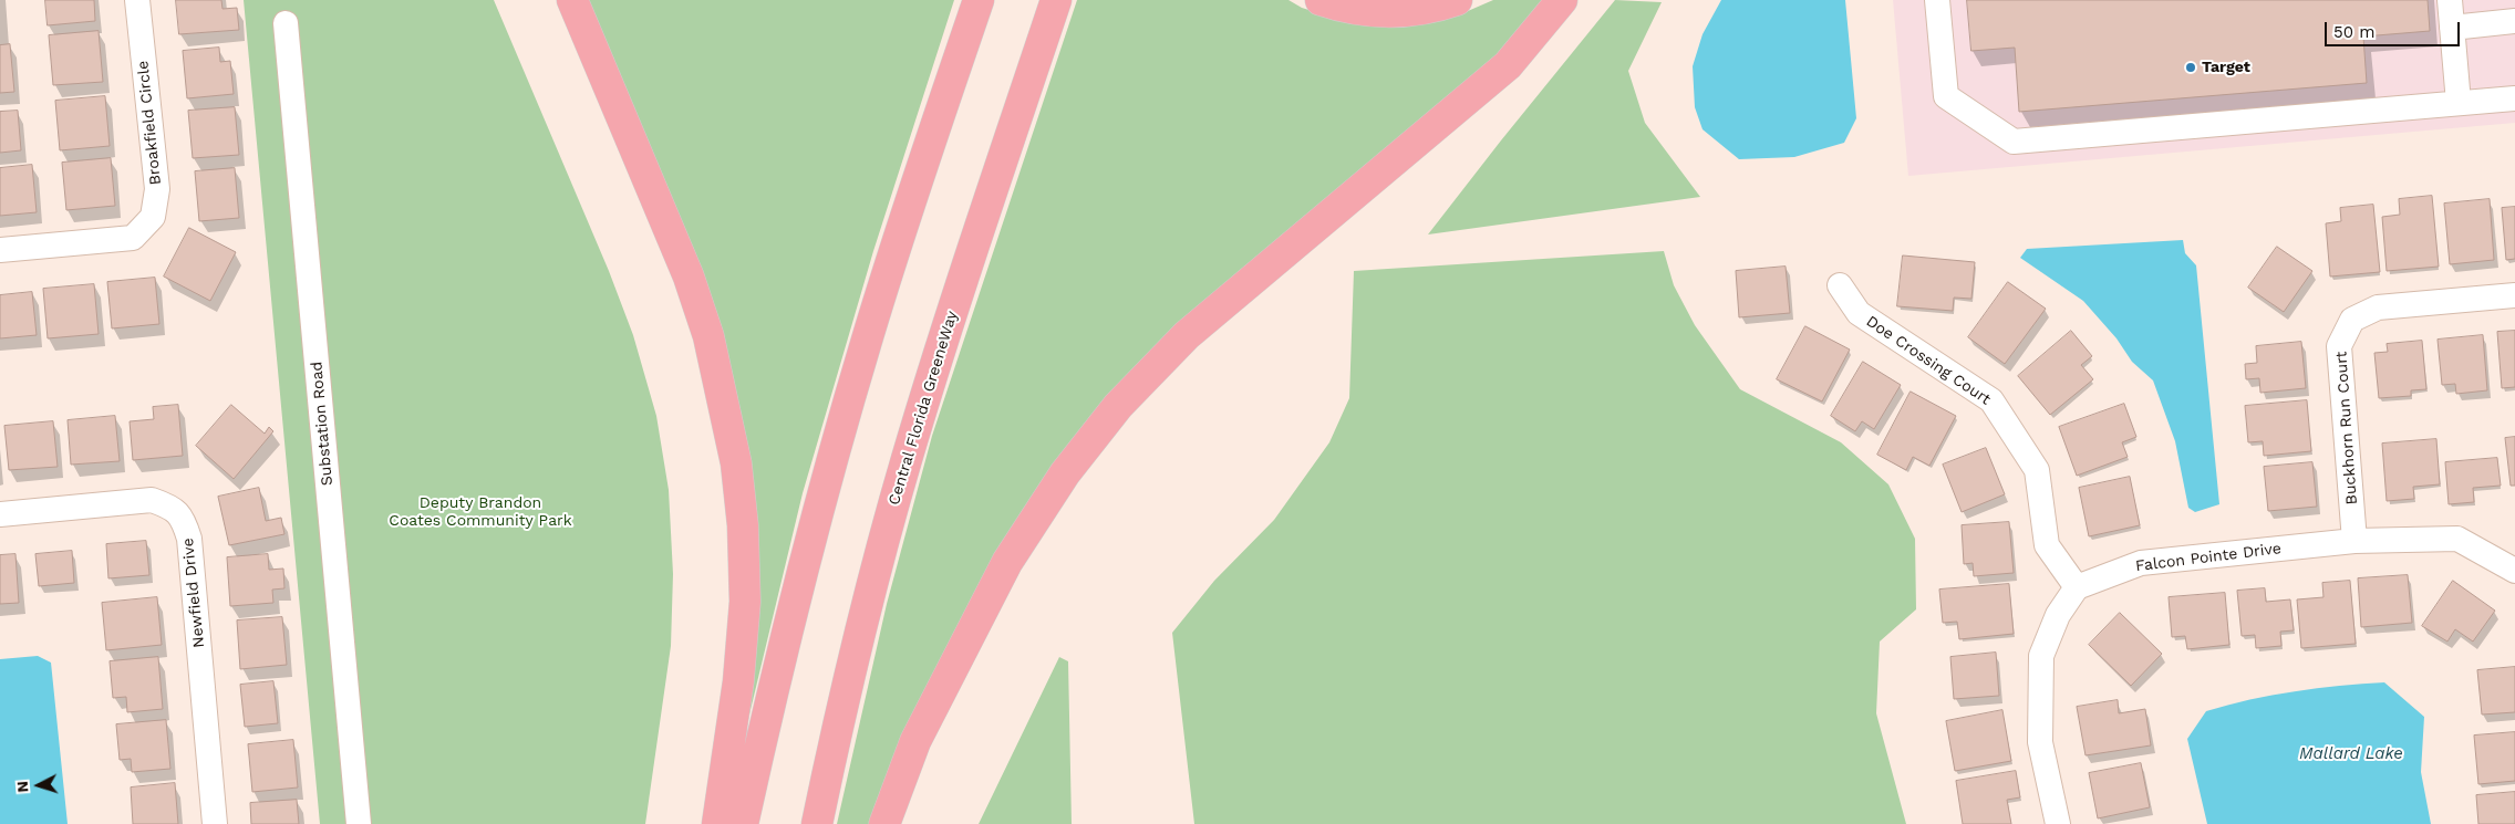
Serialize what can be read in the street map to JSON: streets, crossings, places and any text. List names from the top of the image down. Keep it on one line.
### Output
{"streets":{"highway":["Central Florida GreeneWay"],"street":["Broakfield Circle","Doe Crossing Court","Substation Road","Buckhorn Run Court","Falcon Pointe Drive","Newfield Drive"]},"crossings":[["Doe Crossing Court","Falcon Pointe Drive"],["Buckhorn Run Court","Falcon Pointe Drive"]],"water":["Mallard Lake"],"parks":["Deputy Brandon Coates Community Park"],"places":["Target"],"scale_bar":"50 m","north":"left"}
